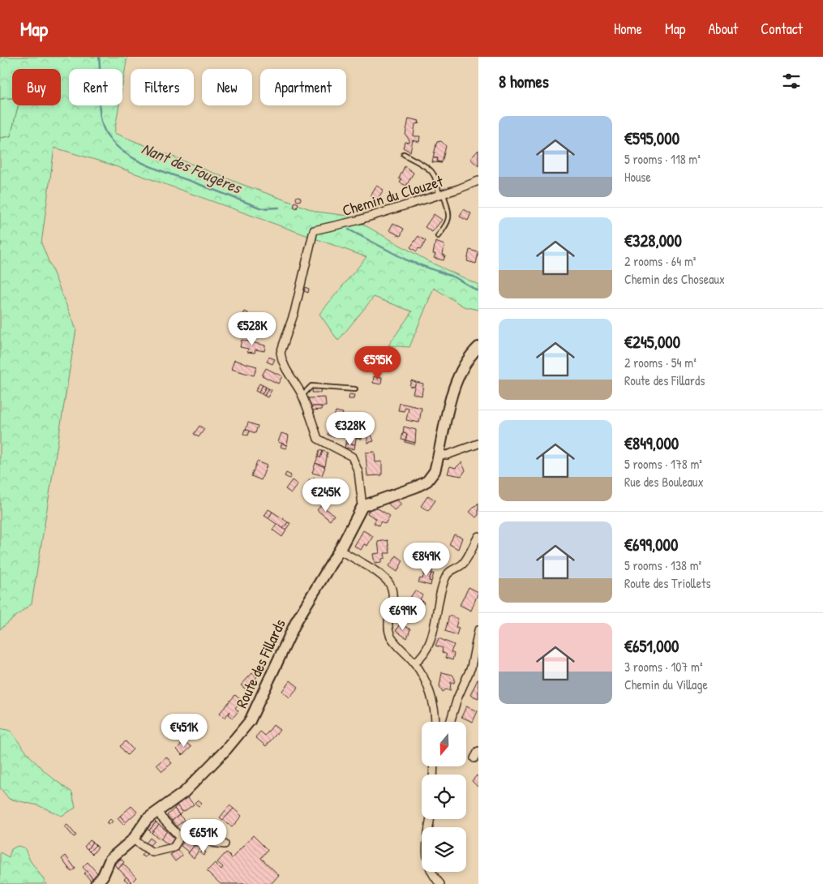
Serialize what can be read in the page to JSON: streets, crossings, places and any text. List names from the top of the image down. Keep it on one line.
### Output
{"streets":{"street":["Chemin du Clouzet","Route des Fillards"]},"water":["Nant des Fougères"],"north":"bottom","page":{"header":"Map","nav":["Home","Map","About","Contact"],"heading":"8 homes","chip":["Buy","Rent","Filters","New","Apartment"],"list":[{"name":"€595,000","note":"5 rooms · 118 m² · House"},{"name":"€328,000","note":"2 rooms · 64 m² · Chemin des Choseaux"},{"name":"€245,000","note":"2 rooms · 54 m² · Route des Fillards"},{"name":"€849,000","note":"5 rooms · 178 m² · Rue des Bouleaux"},{"name":"€699,000","note":"5 rooms · 138 m² · Route des Triollets"},{"name":"€651,000","note":"3 rooms · 107 m² · Chemin du Village"}],"price":["€528K","€595K","€328K","€245K","€849K","€699K","€451K","€651K"]}}
